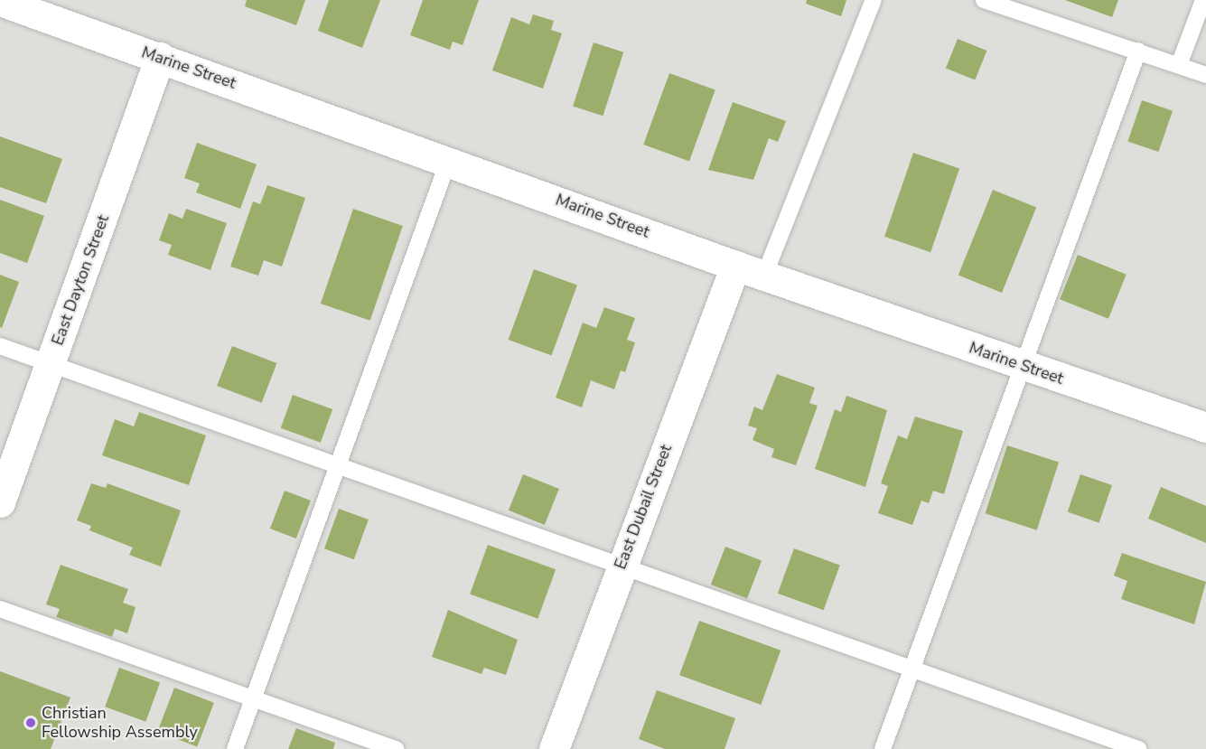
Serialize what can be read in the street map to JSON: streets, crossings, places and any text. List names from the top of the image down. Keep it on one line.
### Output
{"streets":{"street":["Marine Street","East Dayton Street","East Dubail Street"]},"crossings":[["Marine Street","East Dayton Street"],["Marine Street","East Dubail Street"]],"places":["Christian Fellowship Assembly"]}
